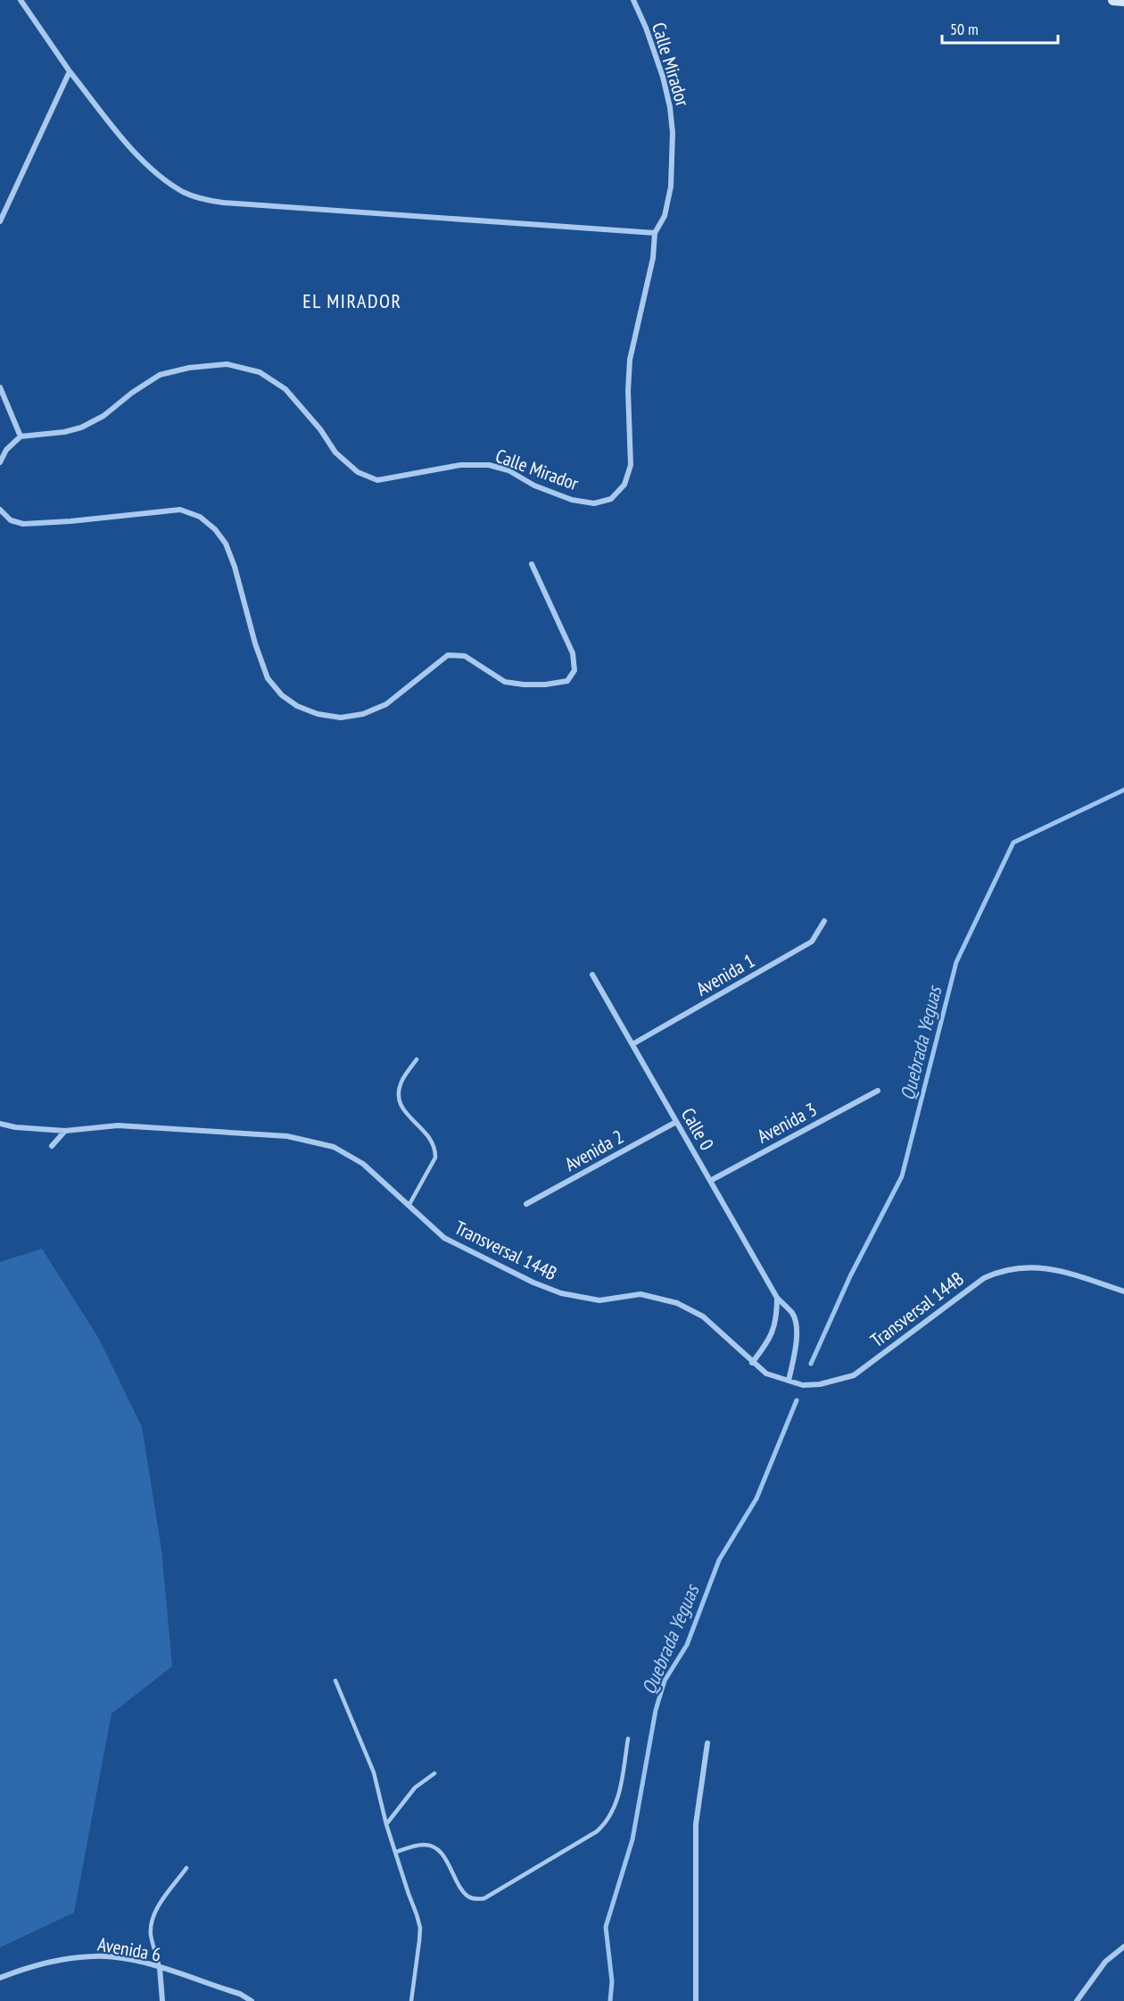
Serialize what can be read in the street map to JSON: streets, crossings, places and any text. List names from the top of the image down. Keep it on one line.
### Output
{"streets":{"street":["Calle Mirador","Avenida 1","Avenida 3","Calle 0","Avenida 2","Transversal 144B","Avenida 6"]},"crossings":[["Avenida 1","Calle 0"],["Avenida 3","Calle 0"],["Calle 0","Avenida 2"],["Calle 0","Transversal 144B"]],"districts":["EL MIRADOR"],"water":["Quebrada Yeguas"],"scale_bar":"50 m"}
